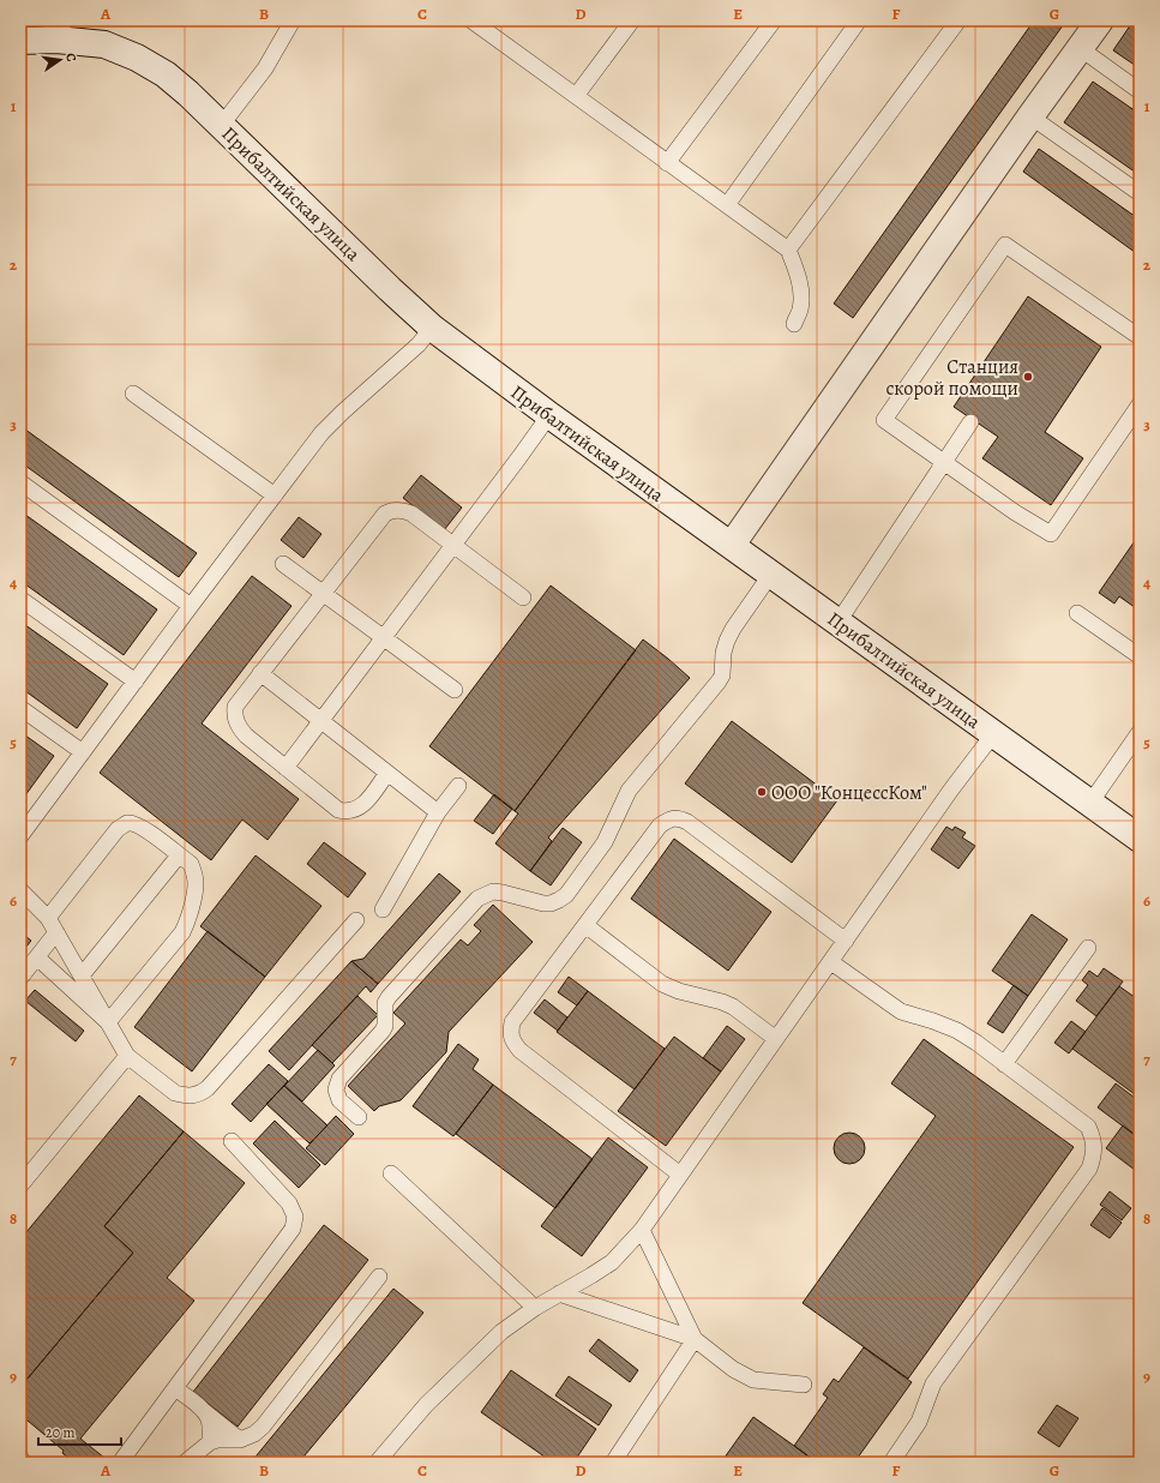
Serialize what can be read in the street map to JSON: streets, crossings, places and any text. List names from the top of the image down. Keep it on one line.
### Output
{"streets":{"street":["Прибалтийская улица"]},"places":["Станция скорой помощи","ООО \"КонцессКом\""],"scale_bar":"20 m","north":"right","grid":{"columns":["A","B","C","D","E","F","G"],"rows":["1","2","3","4","5","6","7","8","9"]}}
